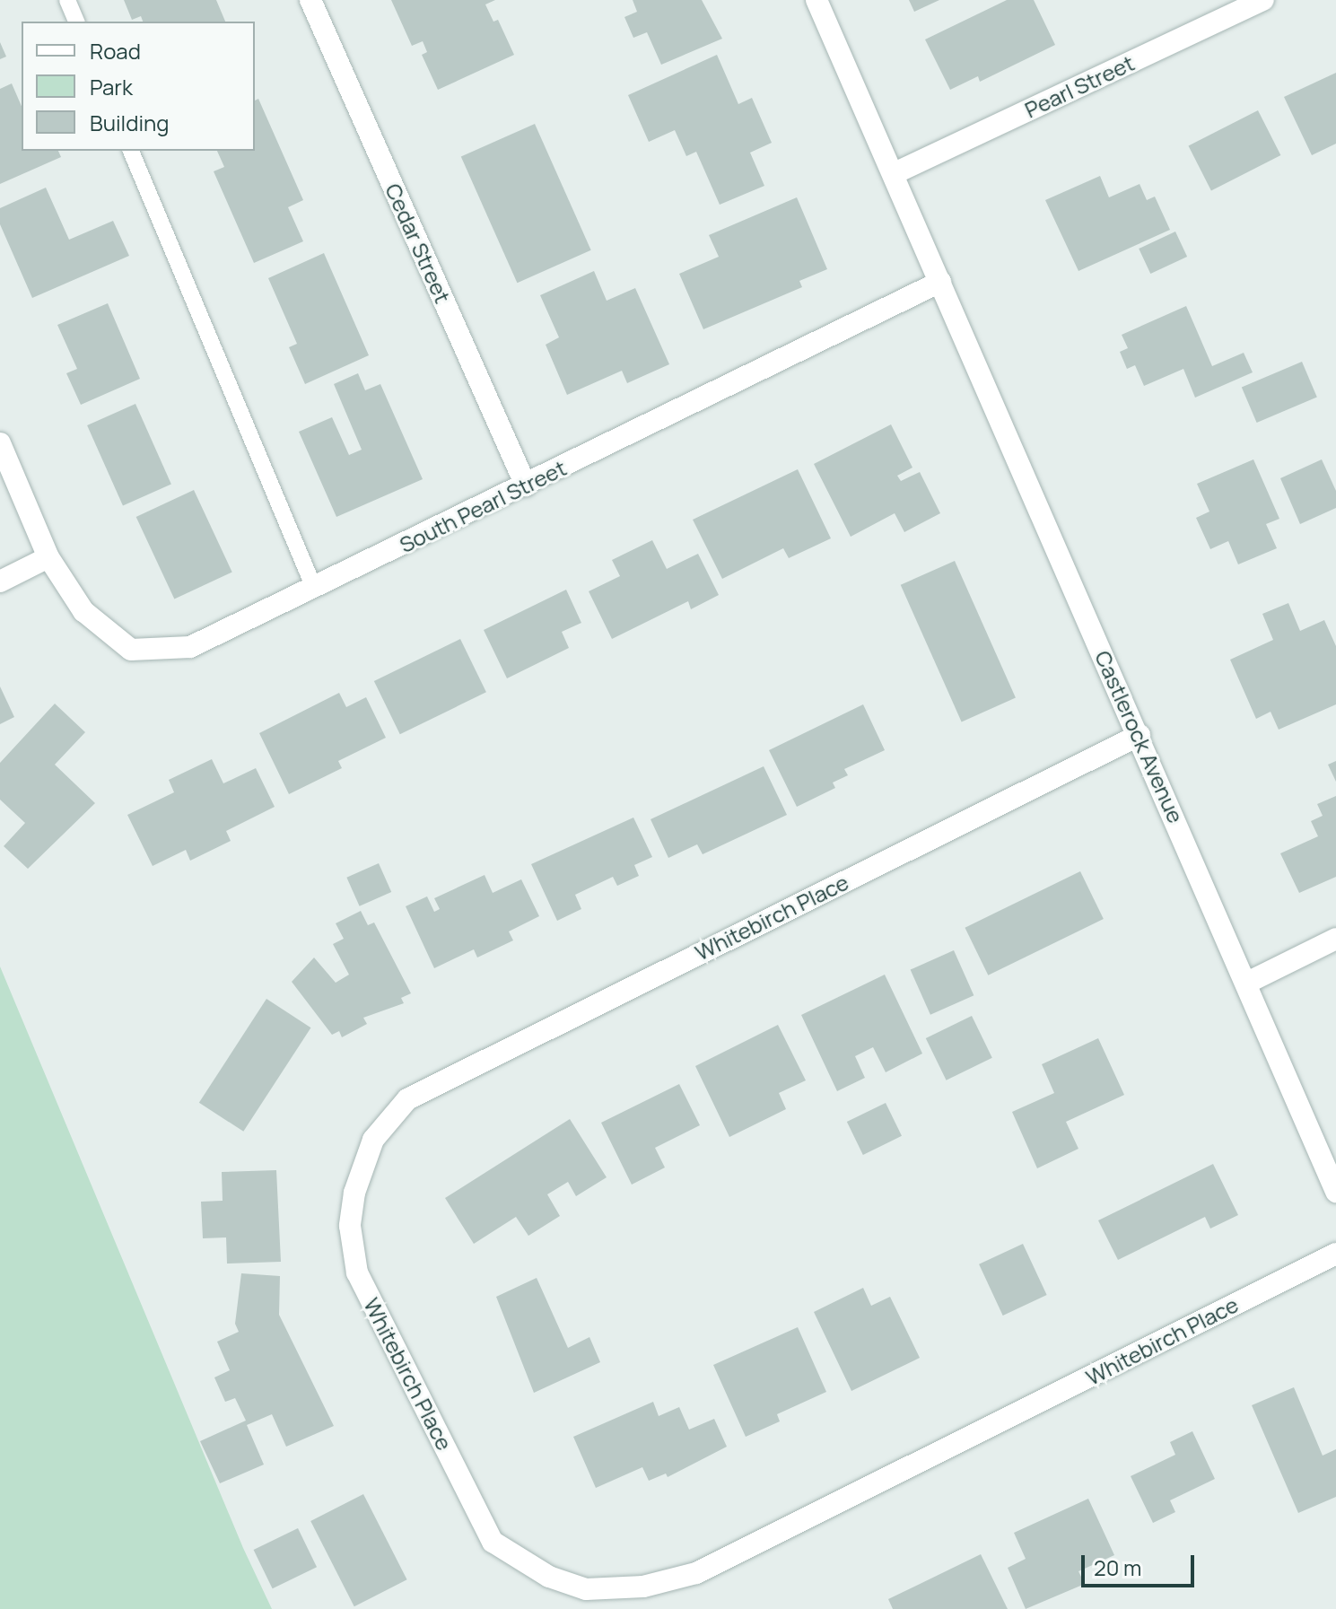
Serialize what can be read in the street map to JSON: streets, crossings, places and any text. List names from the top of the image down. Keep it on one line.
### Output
{"streets":{"street":["Pearl Street","Cedar Street","South Pearl Street","Castlerock Avenue","Whitebirch Place"]},"crossings":[["Pearl Street","Castlerock Avenue"],["Cedar Street","South Pearl Street"],["South Pearl Street","Castlerock Avenue"],["Castlerock Avenue","Whitebirch Place"]],"legend":["Road","Park","Building"],"scale_bar":"20 m"}
